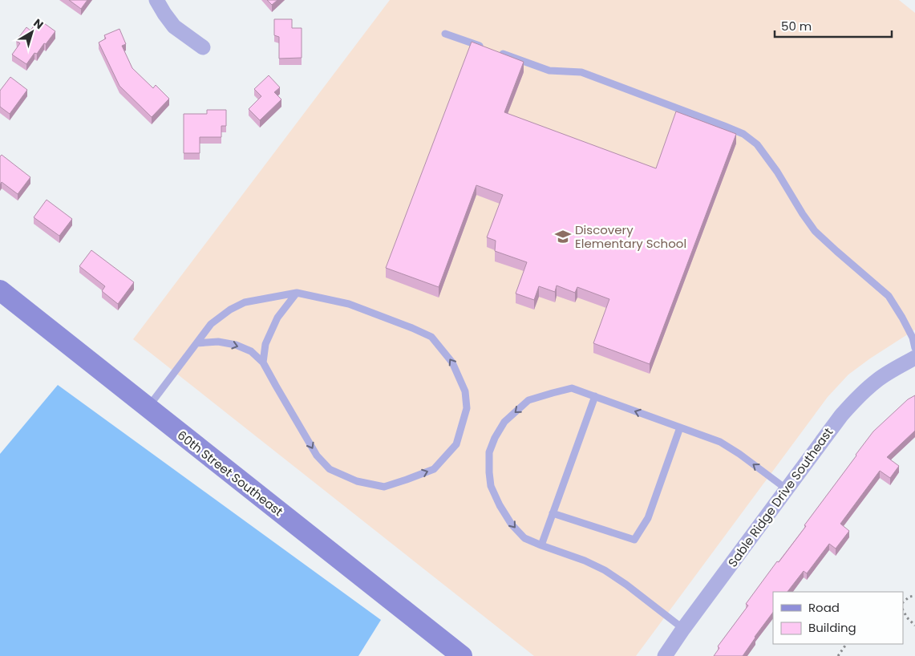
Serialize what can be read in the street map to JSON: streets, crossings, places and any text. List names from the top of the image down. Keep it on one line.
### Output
{"streets":{"main road":["60th Street Southeast"],"street":["Sable Ridge Drive Southeast"]},"places":{"school or university":["Discovery Elementary School"]},"legend":["Road","Building"],"scale_bar":"50 m","north":"top right"}
